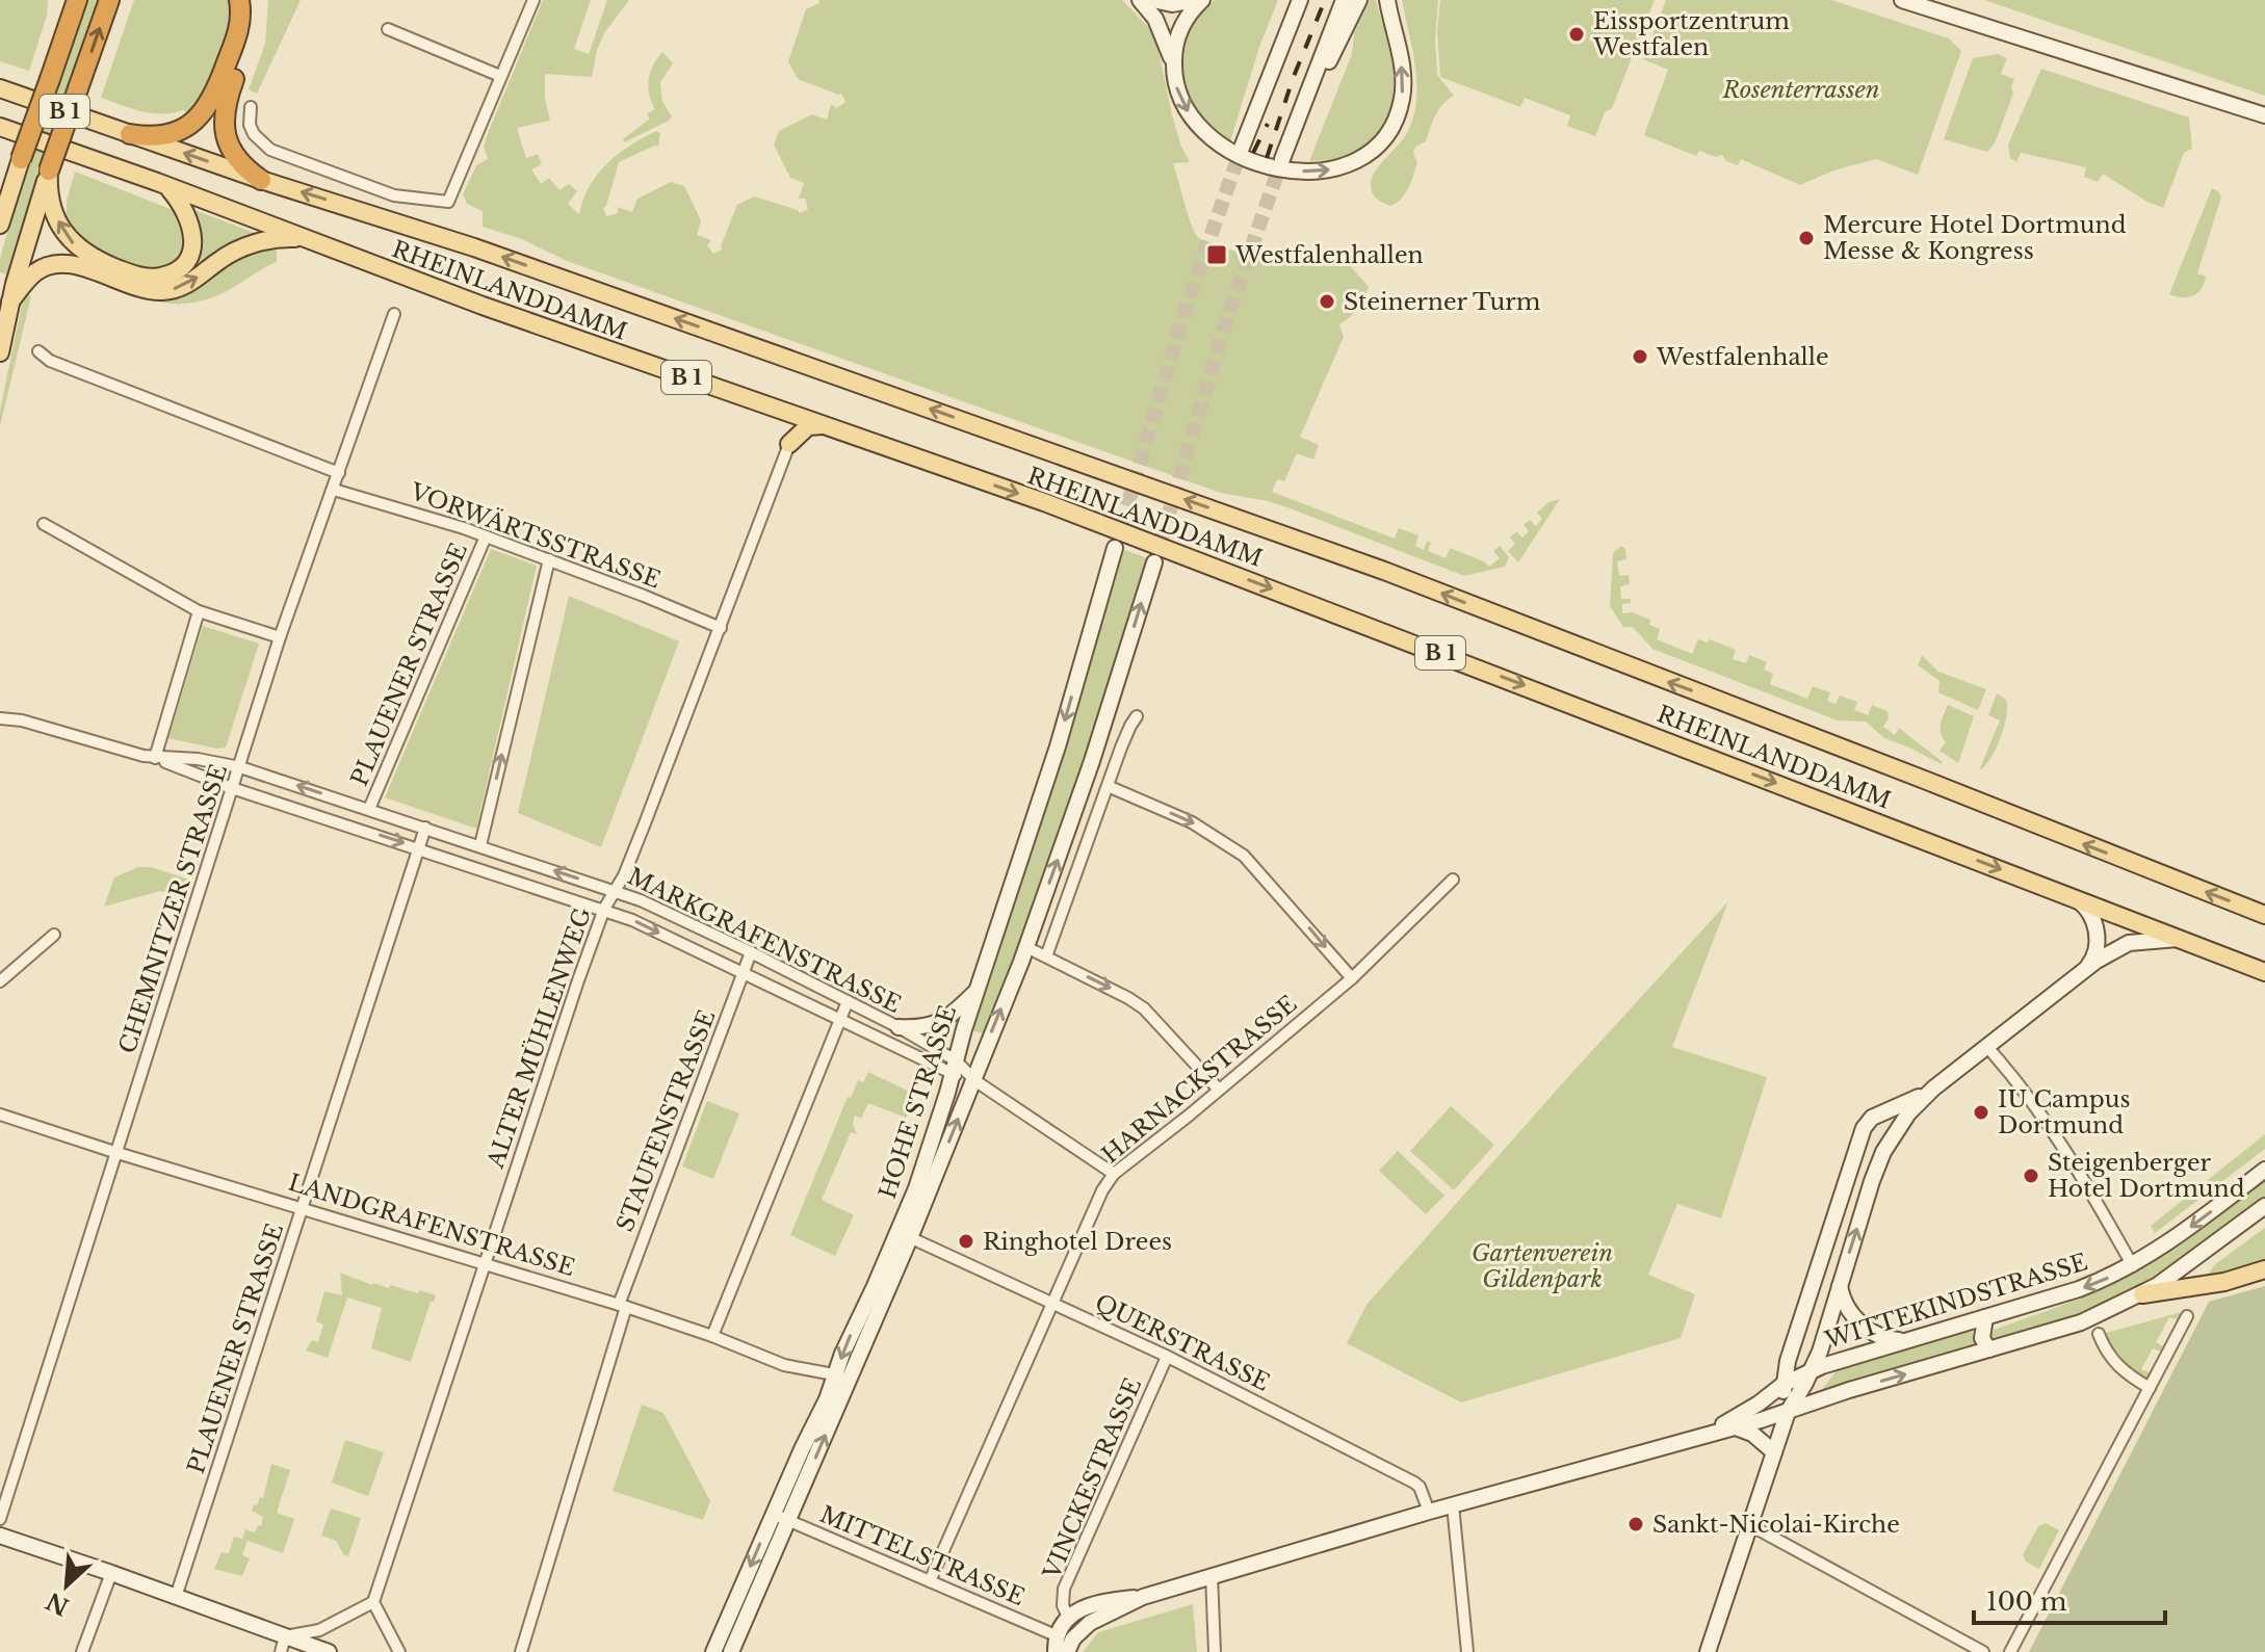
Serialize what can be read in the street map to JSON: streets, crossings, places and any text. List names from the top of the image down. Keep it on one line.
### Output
{"streets":{"main road":["B 1","RHEINLANDDAMM","HOHE STRASSE","WITTEKINDSTRASSE"],"street":["VORWÄRTSSTRASSE","PLAUENER STRASSE","CHEMNITZER STRASSE","MARKGRAFENSTRASSE","ALTER MÜHLENWEG","HARNACKSTRASSE","STAUFENSTRASSE","LANDGRAFENSTRASSE","QUERSTRASSE","VINCKESTRASSE","MITTELSTRASSE"]},"crossings":[["VORWÄRTSSTRASSE","PLAUENER STRASSE"],["VORWÄRTSSTRASSE","CHEMNITZER STRASSE"],["VORWÄRTSSTRASSE","ALTER MÜHLENWEG"],["PLAUENER STRASSE","MARKGRAFENSTRASSE"],["PLAUENER STRASSE","LANDGRAFENSTRASSE"],["CHEMNITZER STRASSE","MARKGRAFENSTRASSE"],["CHEMNITZER STRASSE","LANDGRAFENSTRASSE"],["MARKGRAFENSTRASSE","ALTER MÜHLENWEG"],["MARKGRAFENSTRASSE","HARNACKSTRASSE"],["MARKGRAFENSTRASSE","HOHE STRASSE"],["MARKGRAFENSTRASSE","STAUFENSTRASSE"],["ALTER MÜHLENWEG","LANDGRAFENSTRASSE"],["HARNACKSTRASSE","QUERSTRASSE"],["HARNACKSTRASSE","MITTELSTRASSE"],["HOHE STRASSE","LANDGRAFENSTRASSE"],["HOHE STRASSE","QUERSTRASSE"],["HOHE STRASSE","MITTELSTRASSE"],["STAUFENSTRASSE","LANDGRAFENSTRASSE"],["WITTEKINDSTRASSE","QUERSTRASSE"],["QUERSTRASSE","VINCKESTRASSE"]],"parks":["Rosenterrassen","Gartenverein Gildenpark"],"places":{"other":["Eissportzentrum Westfalen","Mercure Hotel Dortmund Messe & Kongress","Steinerner Turm","Westfalenhalle","IU Campus Dortmund","Steigenberger Hotel Dortmund","Ringhotel Drees","Sankt-Nicolai-Kirche"],"transit":["Westfalenhallen"]},"scale_bar":"100 m","north":"bottom left"}
